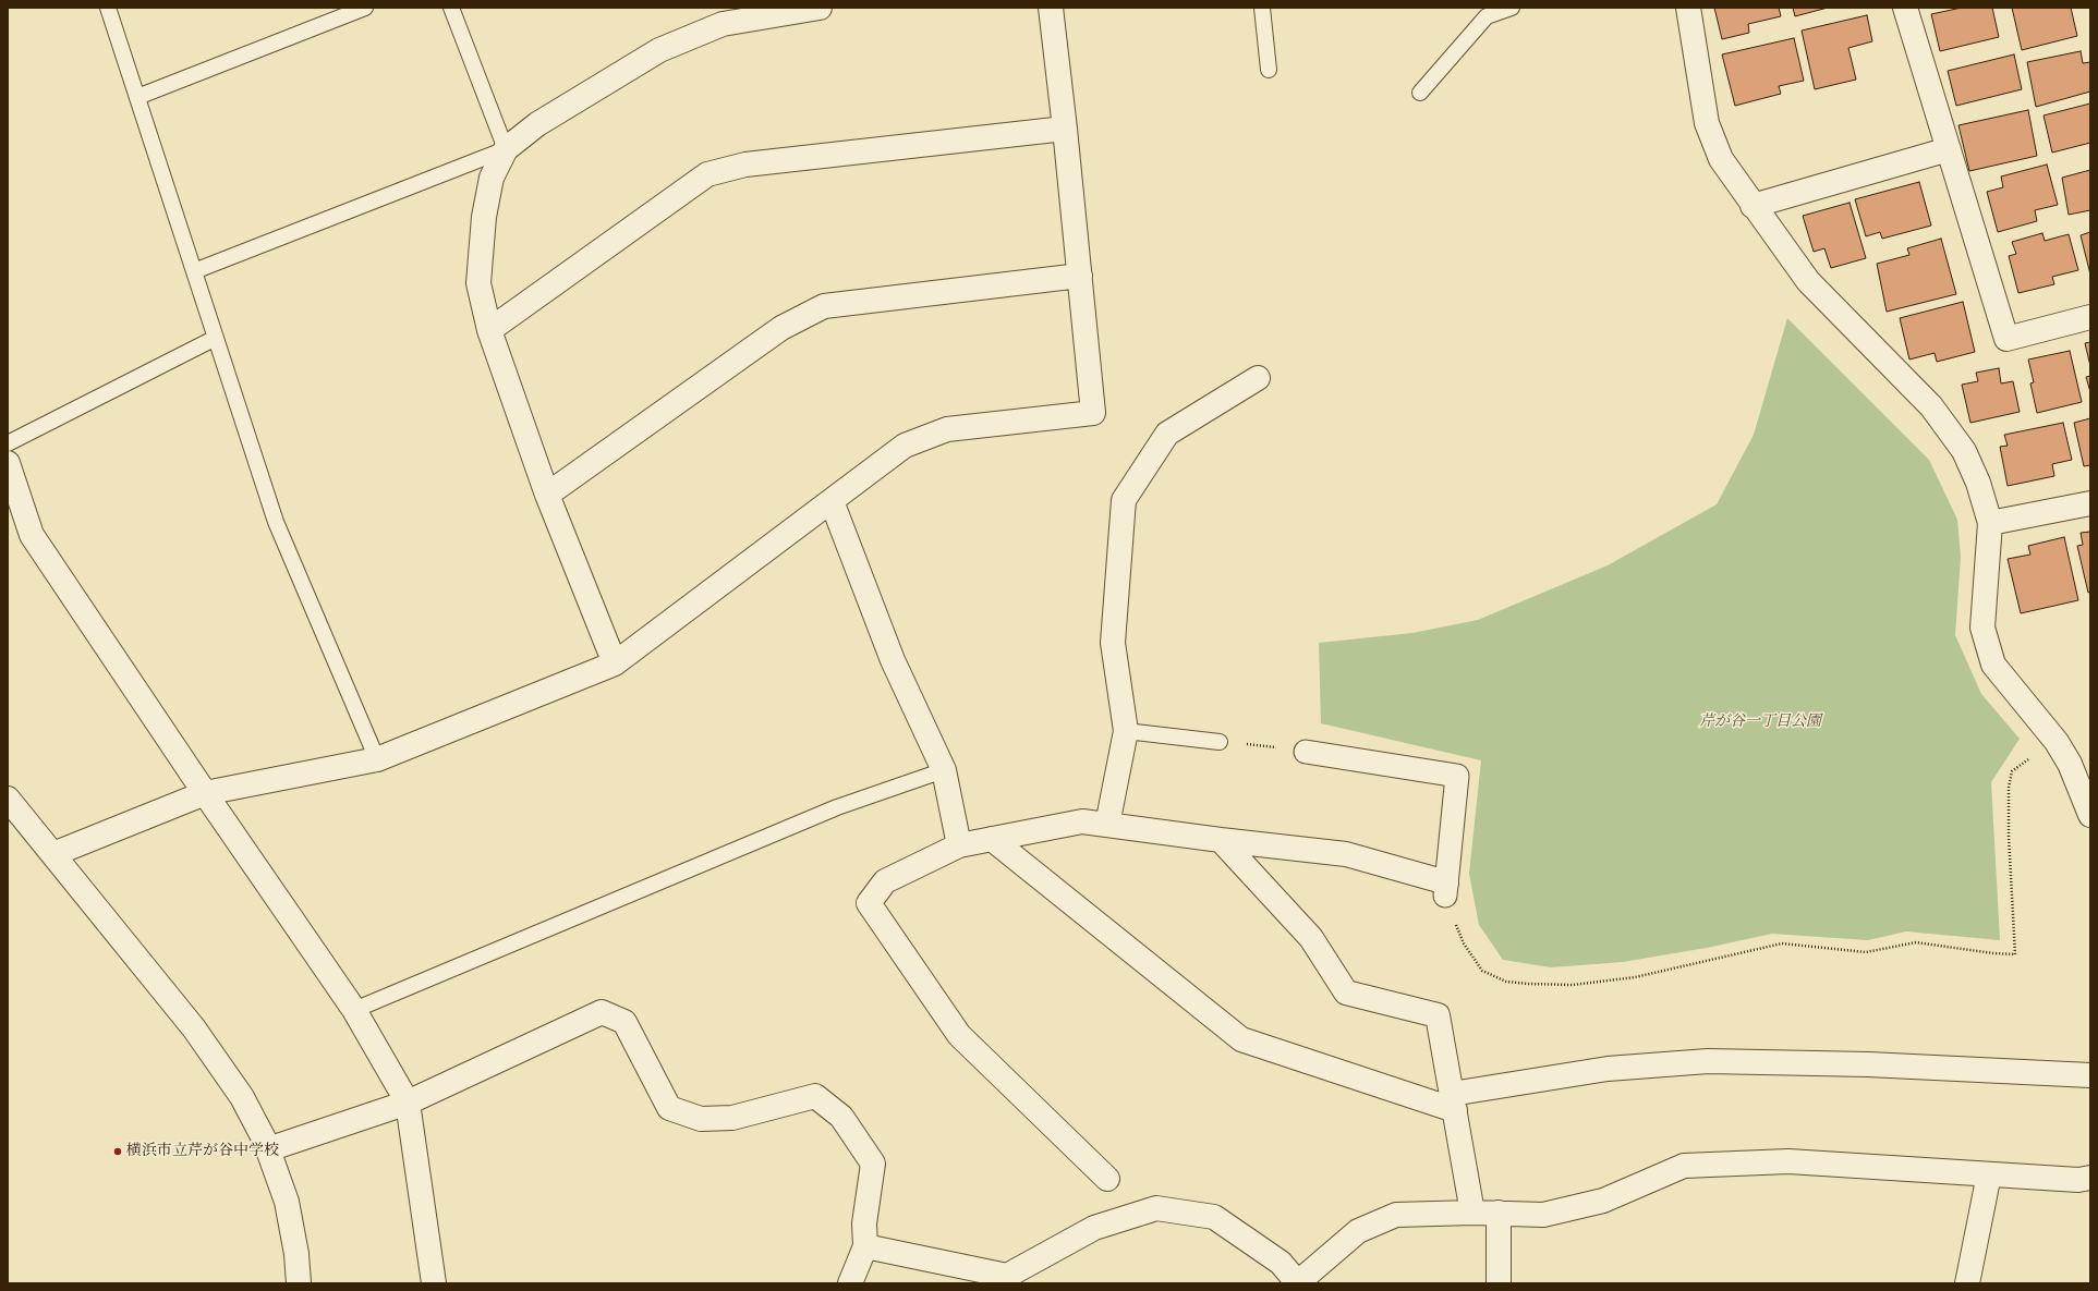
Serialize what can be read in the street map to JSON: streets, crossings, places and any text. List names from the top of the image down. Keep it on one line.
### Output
{"parks":["芹が谷一丁目公園"],"places":["横浜市立芹が谷中学校"]}
